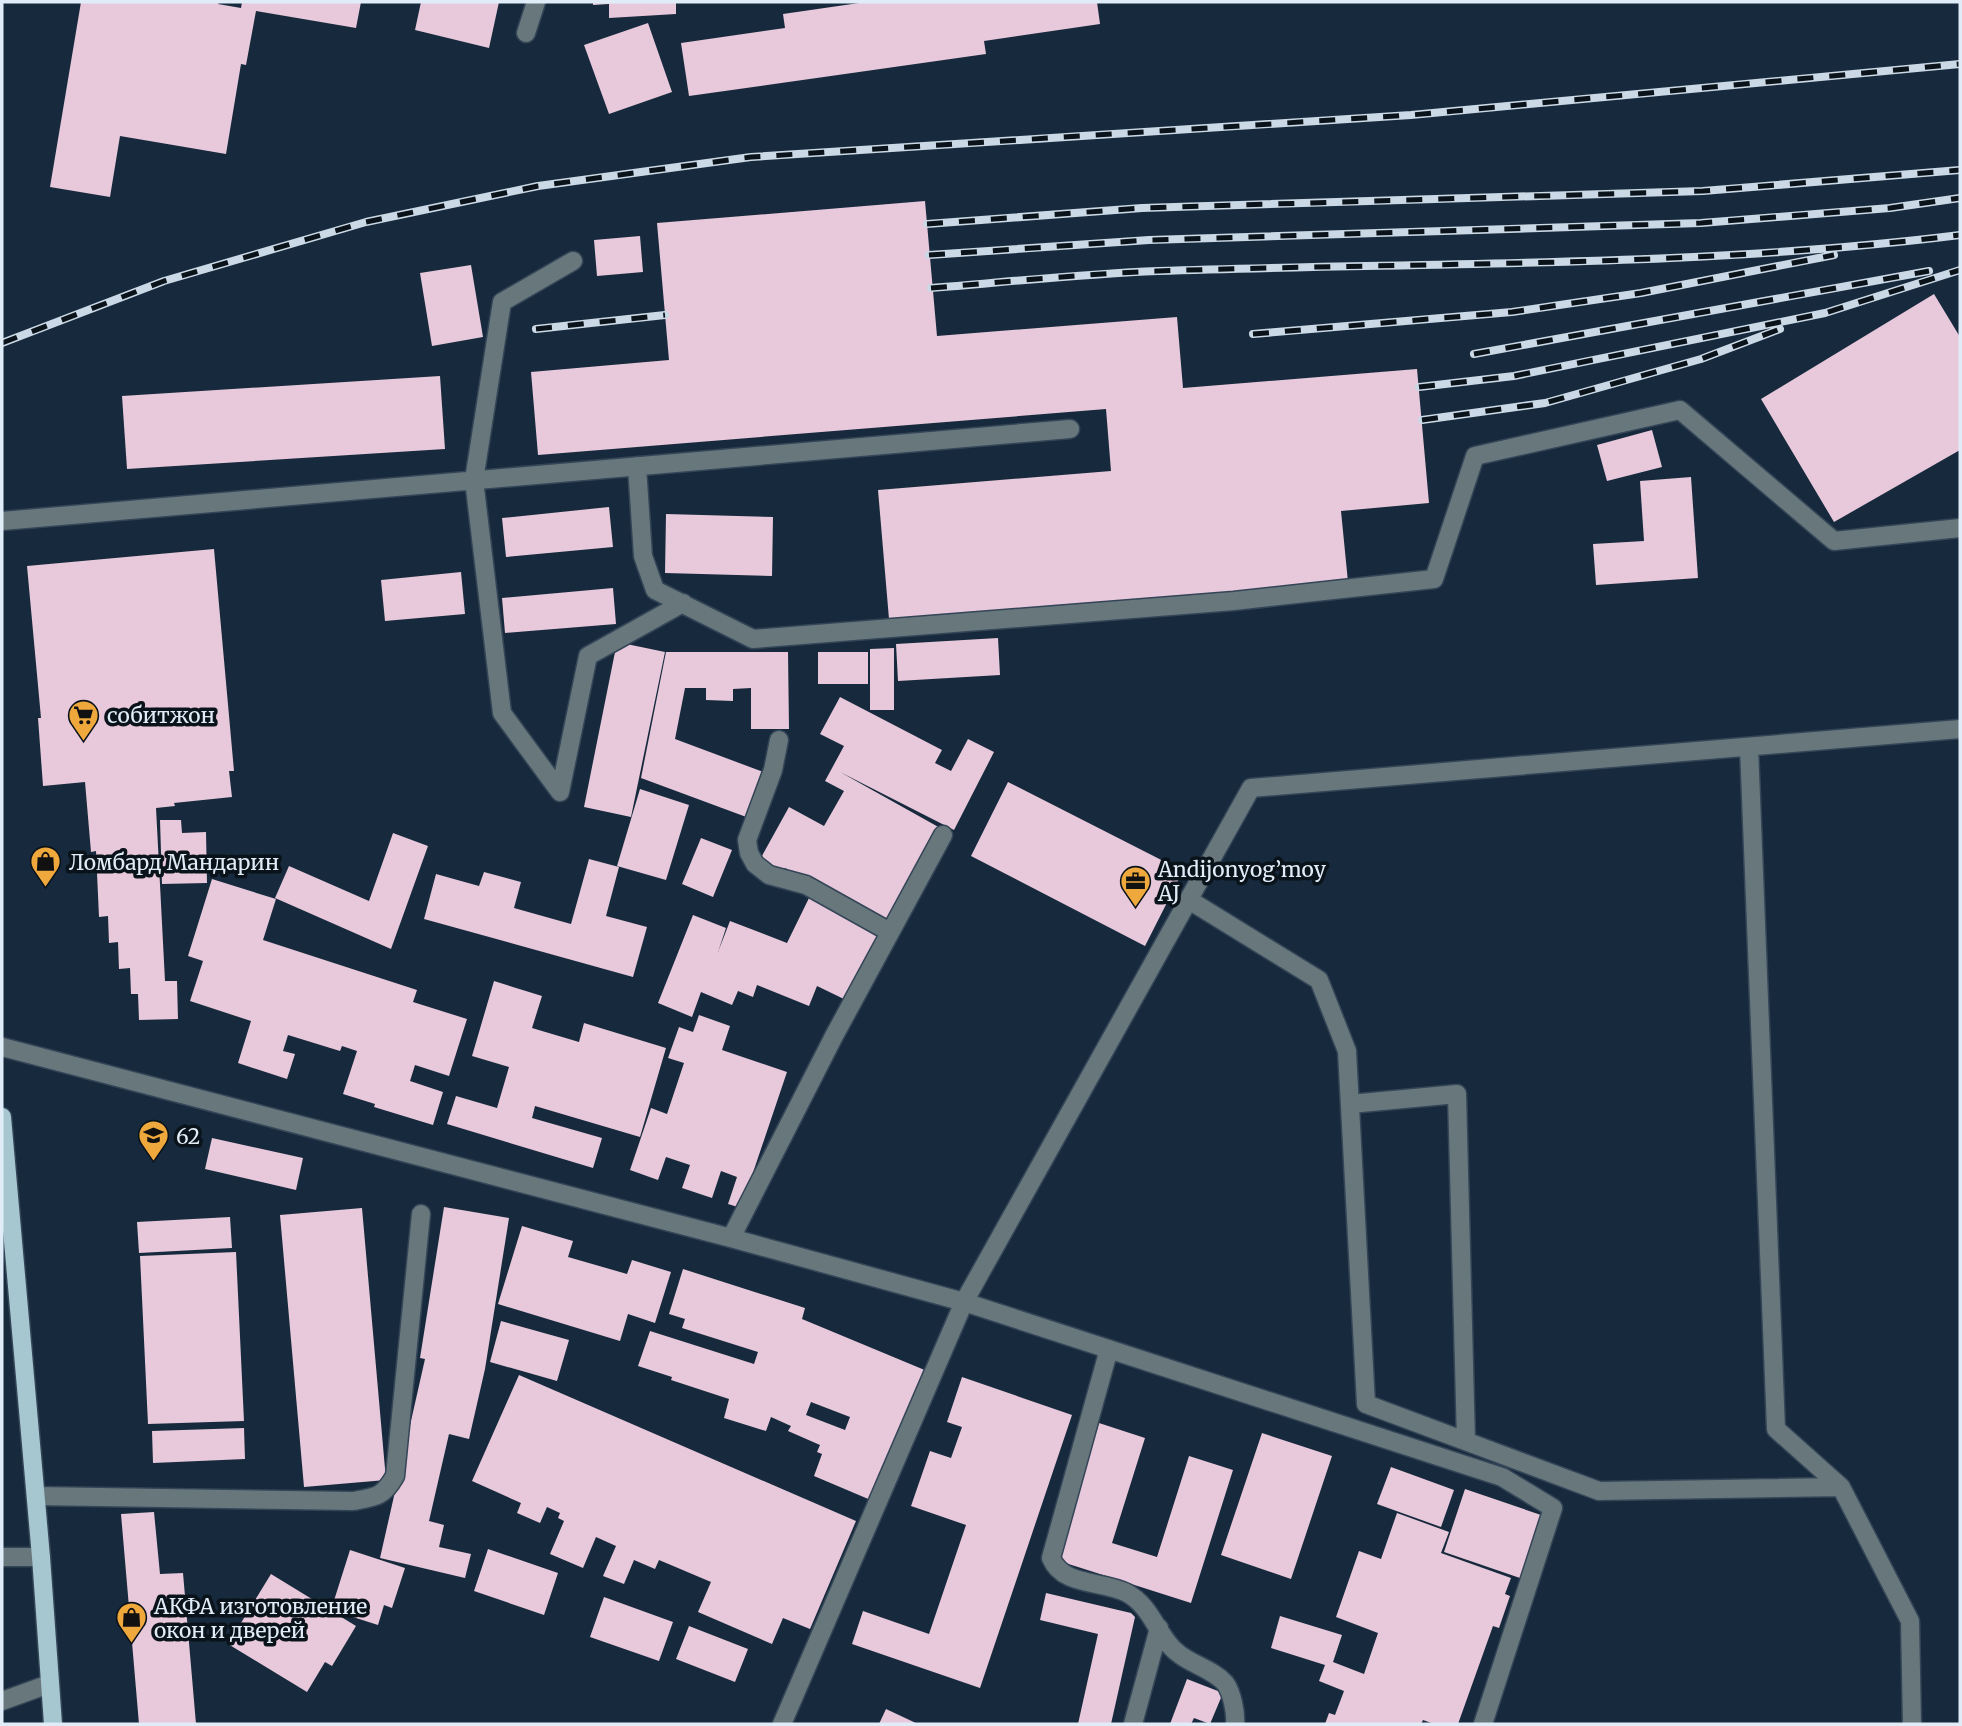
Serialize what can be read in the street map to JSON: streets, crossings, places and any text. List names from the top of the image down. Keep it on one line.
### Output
{"places":{"supermarket":["собитжон"],"shop":["Ломбард Мандарин","АКФА изготовление окон и дверей"],"office":["Andijonyog’moy AJ"],"school or university":["62"]}}
